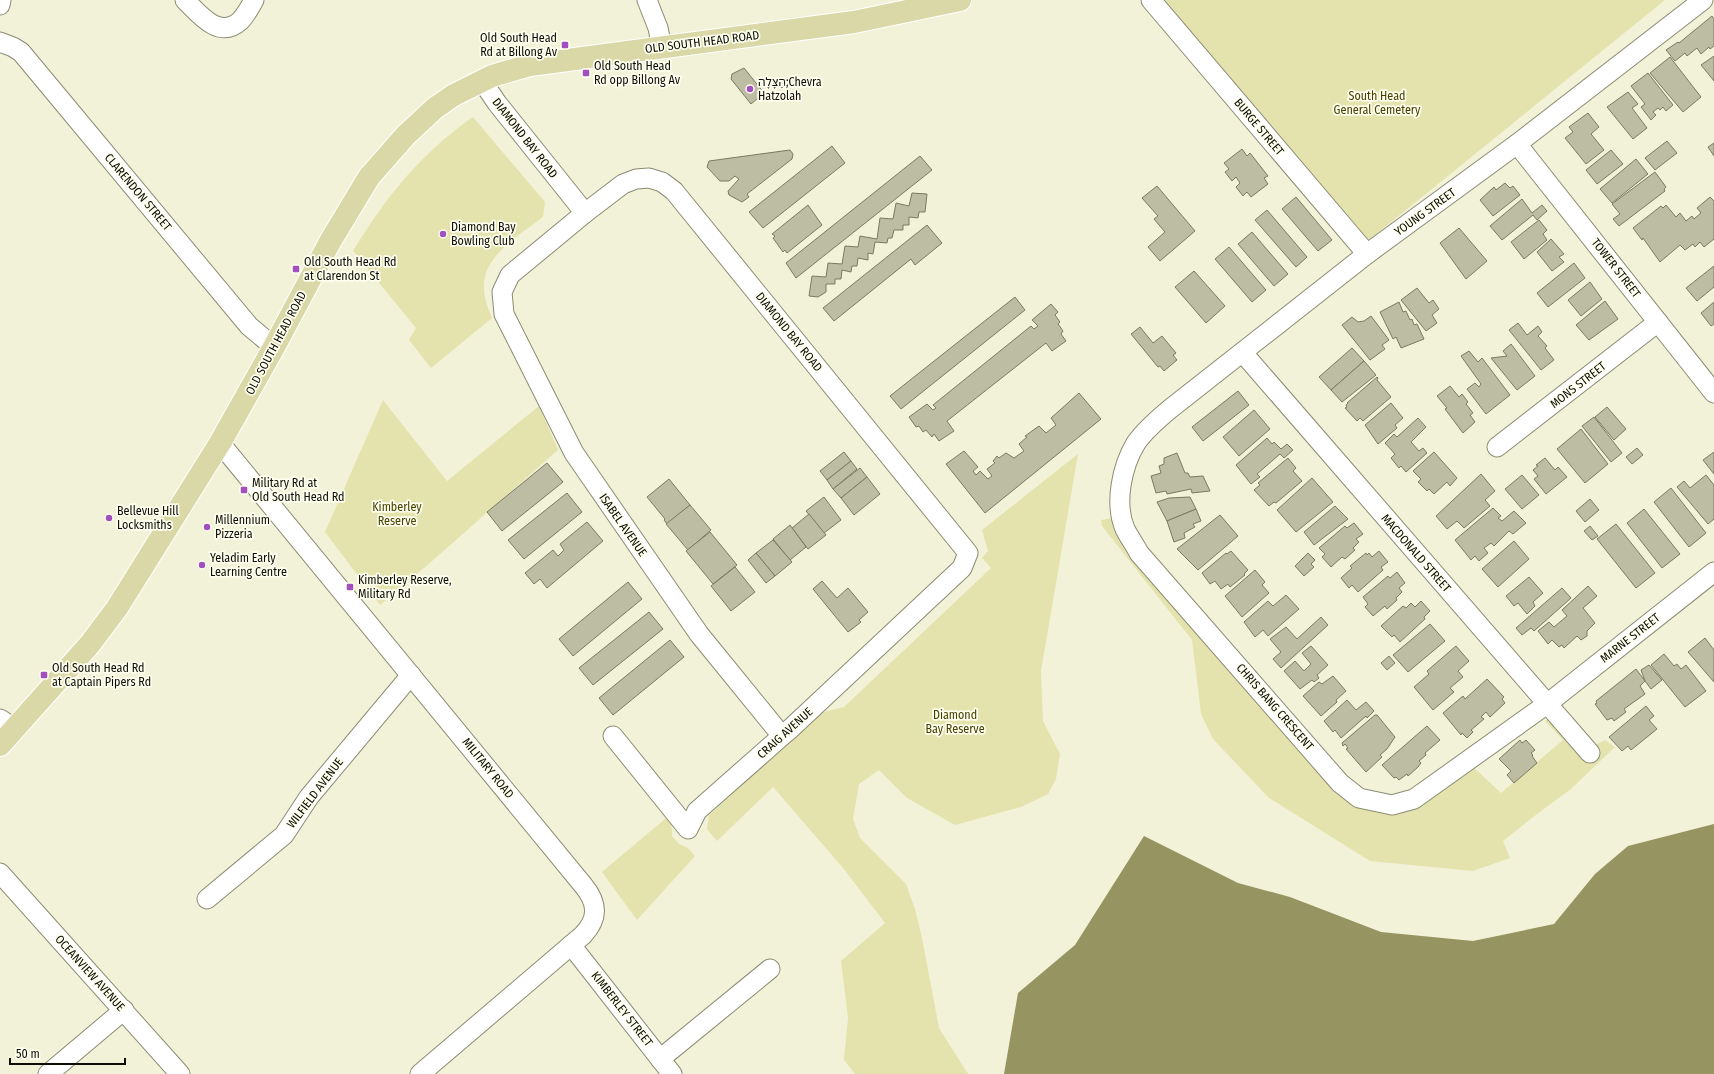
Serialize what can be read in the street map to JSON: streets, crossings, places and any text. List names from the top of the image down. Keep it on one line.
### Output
{"streets":{"main road":["OLD SOUTH HEAD ROAD"],"street":["BURGE STREET","DIAMOND BAY ROAD","CLARENDON STREET","YOUNG STREET","TOWER STREET","MONS STREET","ISABEL AVENUE","MACDONALD STREET","MARNE STREET","CHRIS BANG CRESCENT","CRAIG AVENUE","MILITARY ROAD","WILFIELD AVENUE","OCEANVIEW AVENUE","KIMBERLEY STREET"]},"crossings":[["OLD SOUTH HEAD ROAD","DIAMOND BAY ROAD"],["OLD SOUTH HEAD ROAD","CLARENDON STREET"],["OLD SOUTH HEAD ROAD","MILITARY ROAD"],["BURGE STREET","YOUNG STREET"],["DIAMOND BAY ROAD","ISABEL AVENUE"],["DIAMOND BAY ROAD","CRAIG AVENUE"],["YOUNG STREET","TOWER STREET"],["YOUNG STREET","MACDONALD STREET"],["YOUNG STREET","CHRIS BANG CRESCENT"],["TOWER STREET","MONS STREET"],["ISABEL AVENUE","CRAIG AVENUE"],["MACDONALD STREET","MARNE STREET"],["MACDONALD STREET","CHRIS BANG CRESCENT"],["MARNE STREET","CHRIS BANG CRESCENT"],["MILITARY ROAD","WILFIELD AVENUE"],["MILITARY ROAD","KIMBERLEY STREET"]],"parks":["South Head General Cemetery","Kimberley Reserve","Diamond Bay Reserve"],"places":{"transit":["Old South Head Rd at Billong Av","Old South Head Rd opp Billong Av","Old South Head Rd at Clarendon St","Military Rd at Old South Head Rd","Kimberley Reserve, Military Rd","Old South Head Rd at Captain Pipers Rd"],"other":["הַצָּלָה;Chevra Hatzolah","Diamond Bay Bowling Club","Bellevue Hill Locksmiths","Millennium Pizzeria","Yeladim Early Learning Centre"]},"scale_bar":"50 m"}
